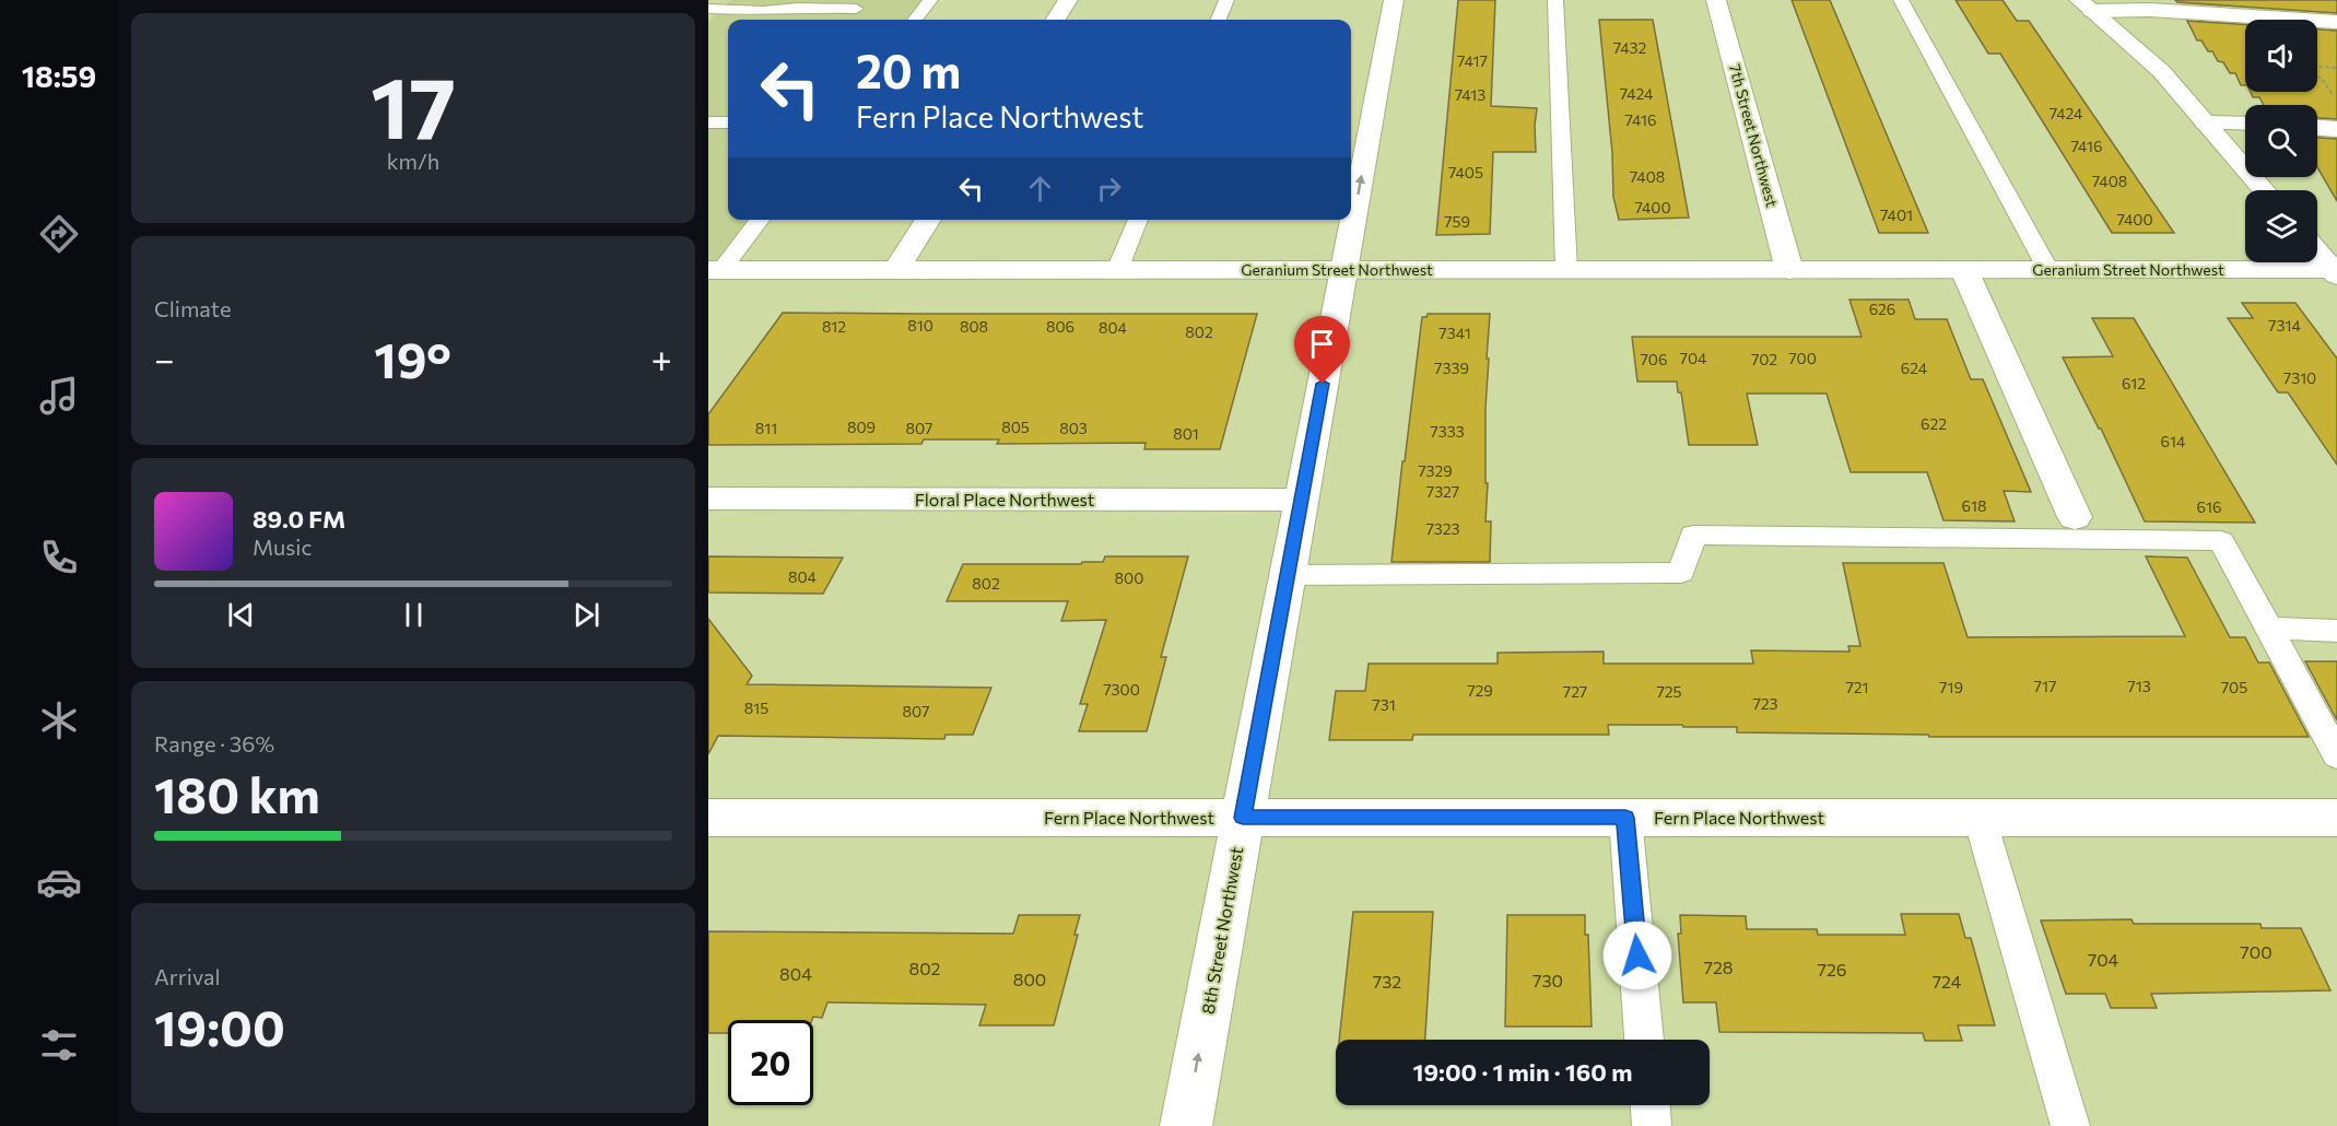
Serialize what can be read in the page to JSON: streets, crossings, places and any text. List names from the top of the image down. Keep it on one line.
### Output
{"streets":{"street":["7th Street Northwest","Geranium Street Northwest","Floral Place Northwest","Fern Place Northwest","8th Street Northwest"]},"crossings":[["7th Street Northwest","Geranium Street Northwest"],["Geranium Street Northwest","8th Street Northwest"],["Floral Place Northwest","8th Street Northwest"],["Fern Place Northwest","8th Street Northwest"]],"one_way":["8th Street Northwest"],"house_numbers":["7432","7417","7424","7413","7424","7416","7416","7405","7408","7408","7400","7401","7400","759","626","810","7314","812","808","806","804","802","7341","704","700","706","702","7339","624","7310","612","622","809","805","811","807","803","7333","801","614","7329","7327","618","616","7323","804","800","802","717","713","721","719","705","7300","729","727","725","723","731","815","807","700","704","728","802","726","804","800","730","732","724"],"page":{"tabs":"18:59","tile":[["17","km/h"],"Climate",["Range · 36%","180 km"],["Arrival","19:00"]],"turn":["20 m","Fern Place Northwest"],"heat":["−","19°","+"],"song":["89.0 FM","Music"],"limit":"20","trip":"19:00 · 1 min · 160 m"}}
